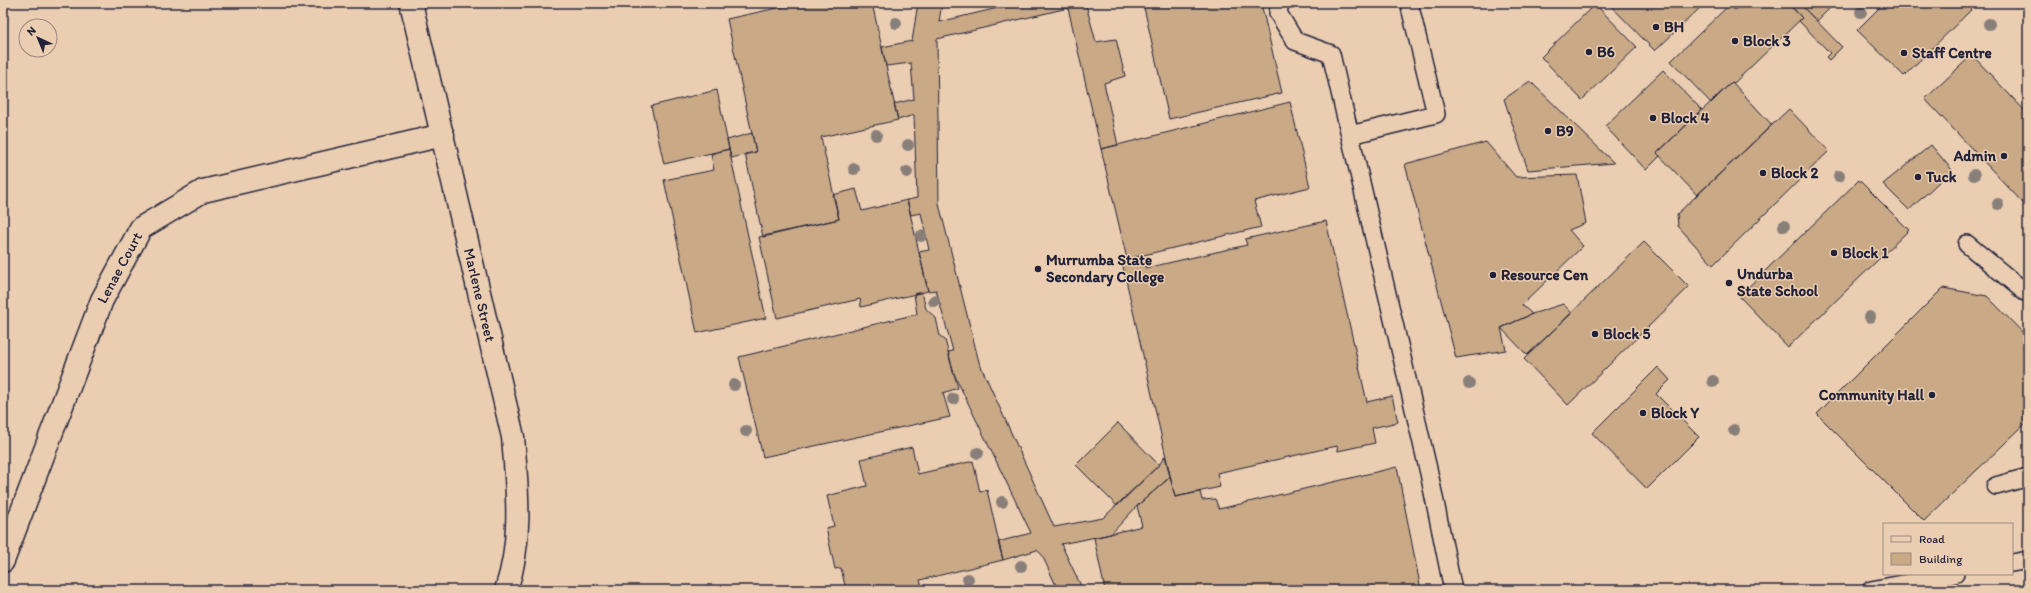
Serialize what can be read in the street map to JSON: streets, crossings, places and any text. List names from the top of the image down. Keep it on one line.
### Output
{"streets":{"street":["Lenae Court","Marlene Street"]},"crossings":[["Lenae Court","Marlene Street"]],"places":["BH","Block 3","B6","Staff Centre","Block 4","B9","Admin","Block 2","Tuck","Block 1","Murrumba State Secondary College","Resource Cen","Undurba State School","Block 5","Community Hall","Block Y"],"legend":["Road","Building"],"north":"top left"}
